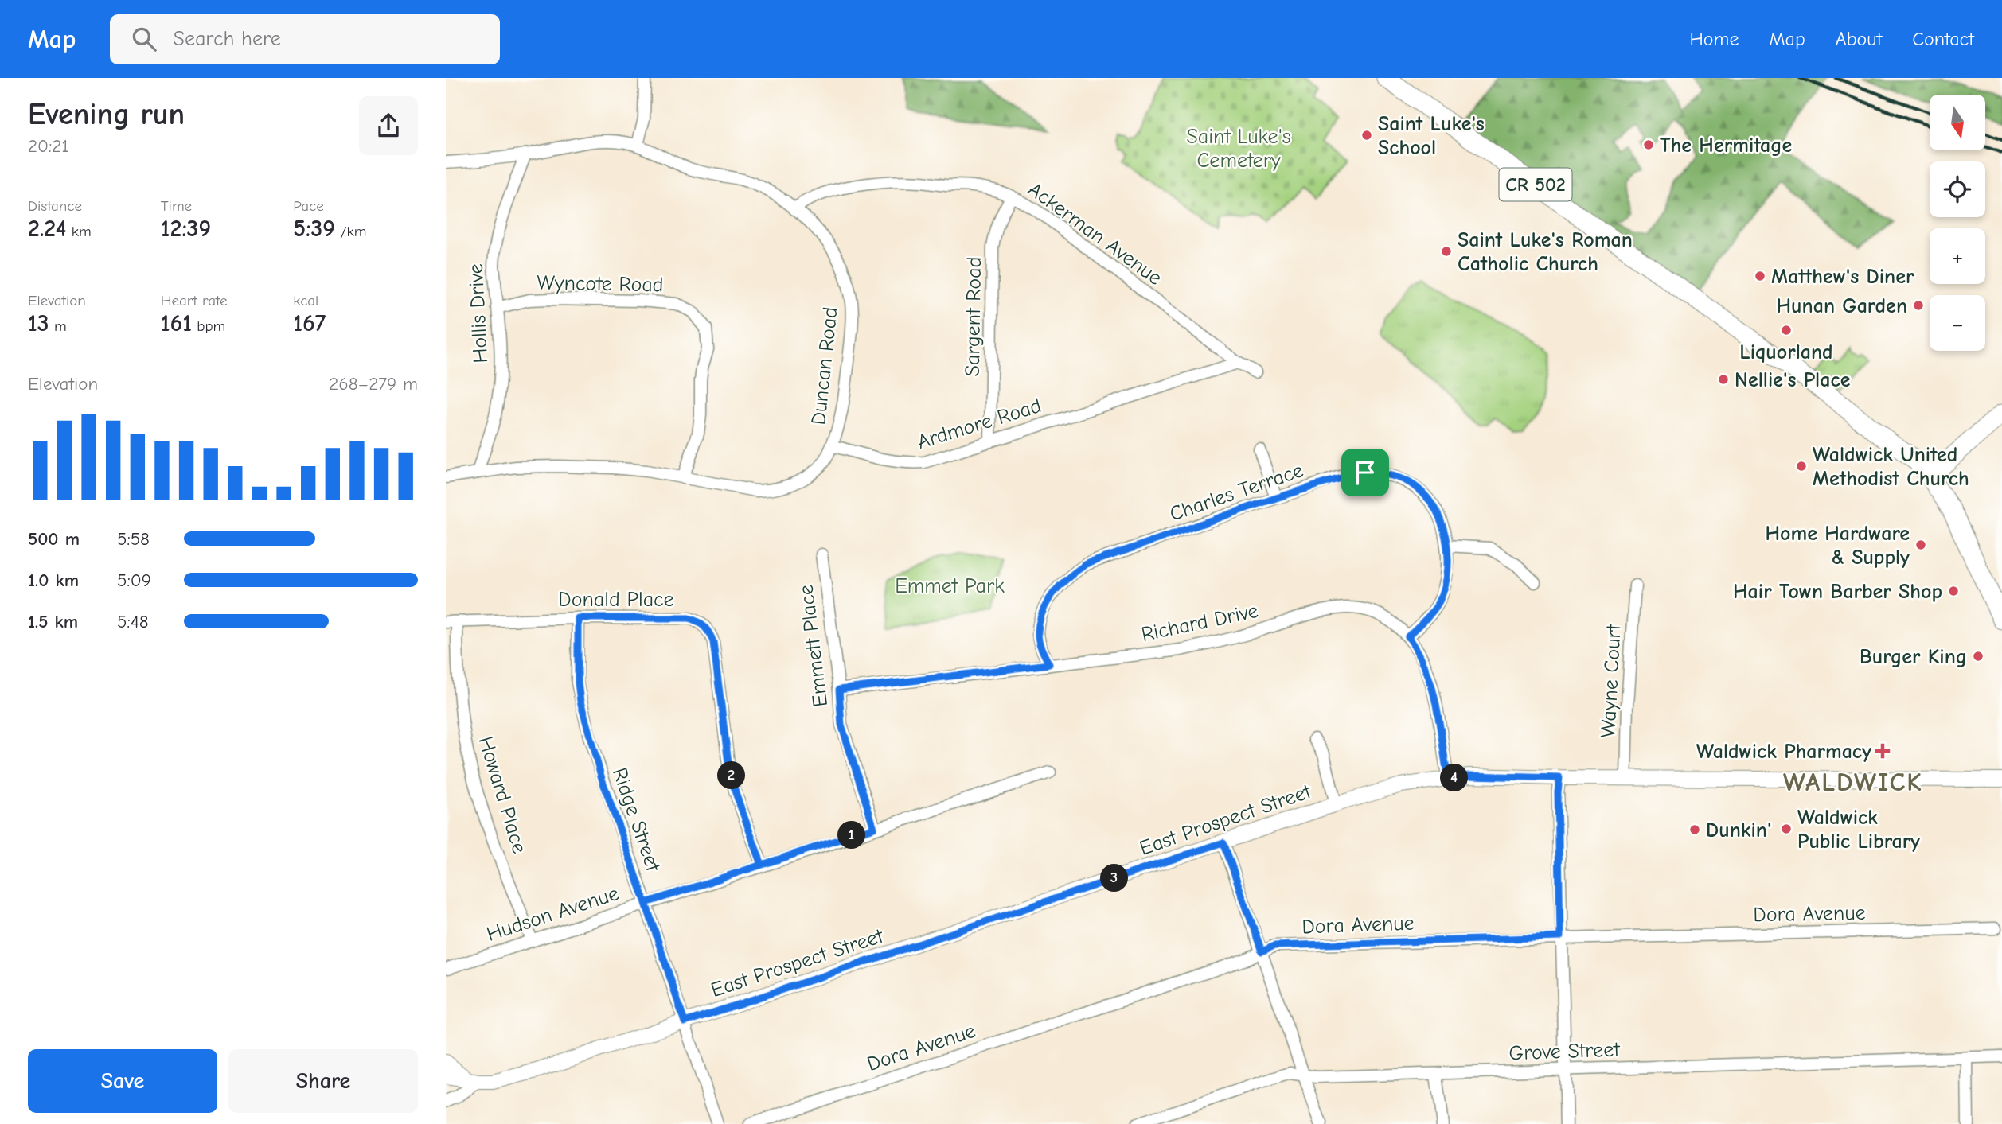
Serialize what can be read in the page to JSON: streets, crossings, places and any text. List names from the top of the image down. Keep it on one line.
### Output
{"streets":{"main road":["CR 502"],"street":["Ackerman Avenue","Wyncote Road","Hollis Drive","Sargent Road","Duncan Road","Ardmore Road","Charles Terrace","Donald Place","Richard Drive","Emmett Place","Wayne Court","Howard Place","Ridge Street","East Prospect Street","Hudson Avenue","Dora Avenue","Grove Street"]},"crossings":[["Ackerman Avenue","Sargent Road"],["Ackerman Avenue","Duncan Road"],["Ackerman Avenue","Ardmore Road"],["Wyncote Road","Hollis Drive"],["Sargent Road","Ardmore Road"],["Duncan Road","Ardmore Road"],["Charles Terrace","Richard Drive"],["Donald Place","Howard Place"],["Donald Place","Ridge Street"],["Donald Place","Hudson Avenue"],["Richard Drive","Emmett Place"],["Richard Drive","East Prospect Street"],["Emmett Place","Hudson Avenue"],["Wayne Court","East Prospect Street"],["Howard Place","Hudson Avenue"],["Ridge Street","East Prospect Street"],["Ridge Street","Hudson Avenue"]],"districts":["WALDWICK"],"parks":["Saint Luke's Cemetery","Emmet Park"],"places":{"other":["Saint Luke's School","The Hermitage","Saint Luke's Roman Catholic Church","Matthew's Diner","Hunan Garden","Liquorland","Nellie's Place","Waldwick United Methodist Church","Home Hardware & Supply","Hair Town Barber Shop","Burger King","Waldwick Public Library","Dunkin'"],"health":["Waldwick Pharmacy"]},"north":"bottom","page":{"header":"Map","search":"Search here","nav":["Home","Map","About","Contact"],"heading":["Evening run","20:21"],"map_buttons":["+","−"],"stats":[["Distance","2.24 km"],["Time","12:39"],["Pace","5:39 /km"],["Elevation","13 m"],["Heart rate","161 bpm"],["kcal","167"]],"chart":["Elevation","268–279 m"],"list":[{"name":"500 m","note":"5:58"},{"name":"1.0 km","note":"5:09"},{"name":"1.5 km","note":"5:48"}],"pins":["2","4","1","3"],"buttons":["Save","Share"]}}
